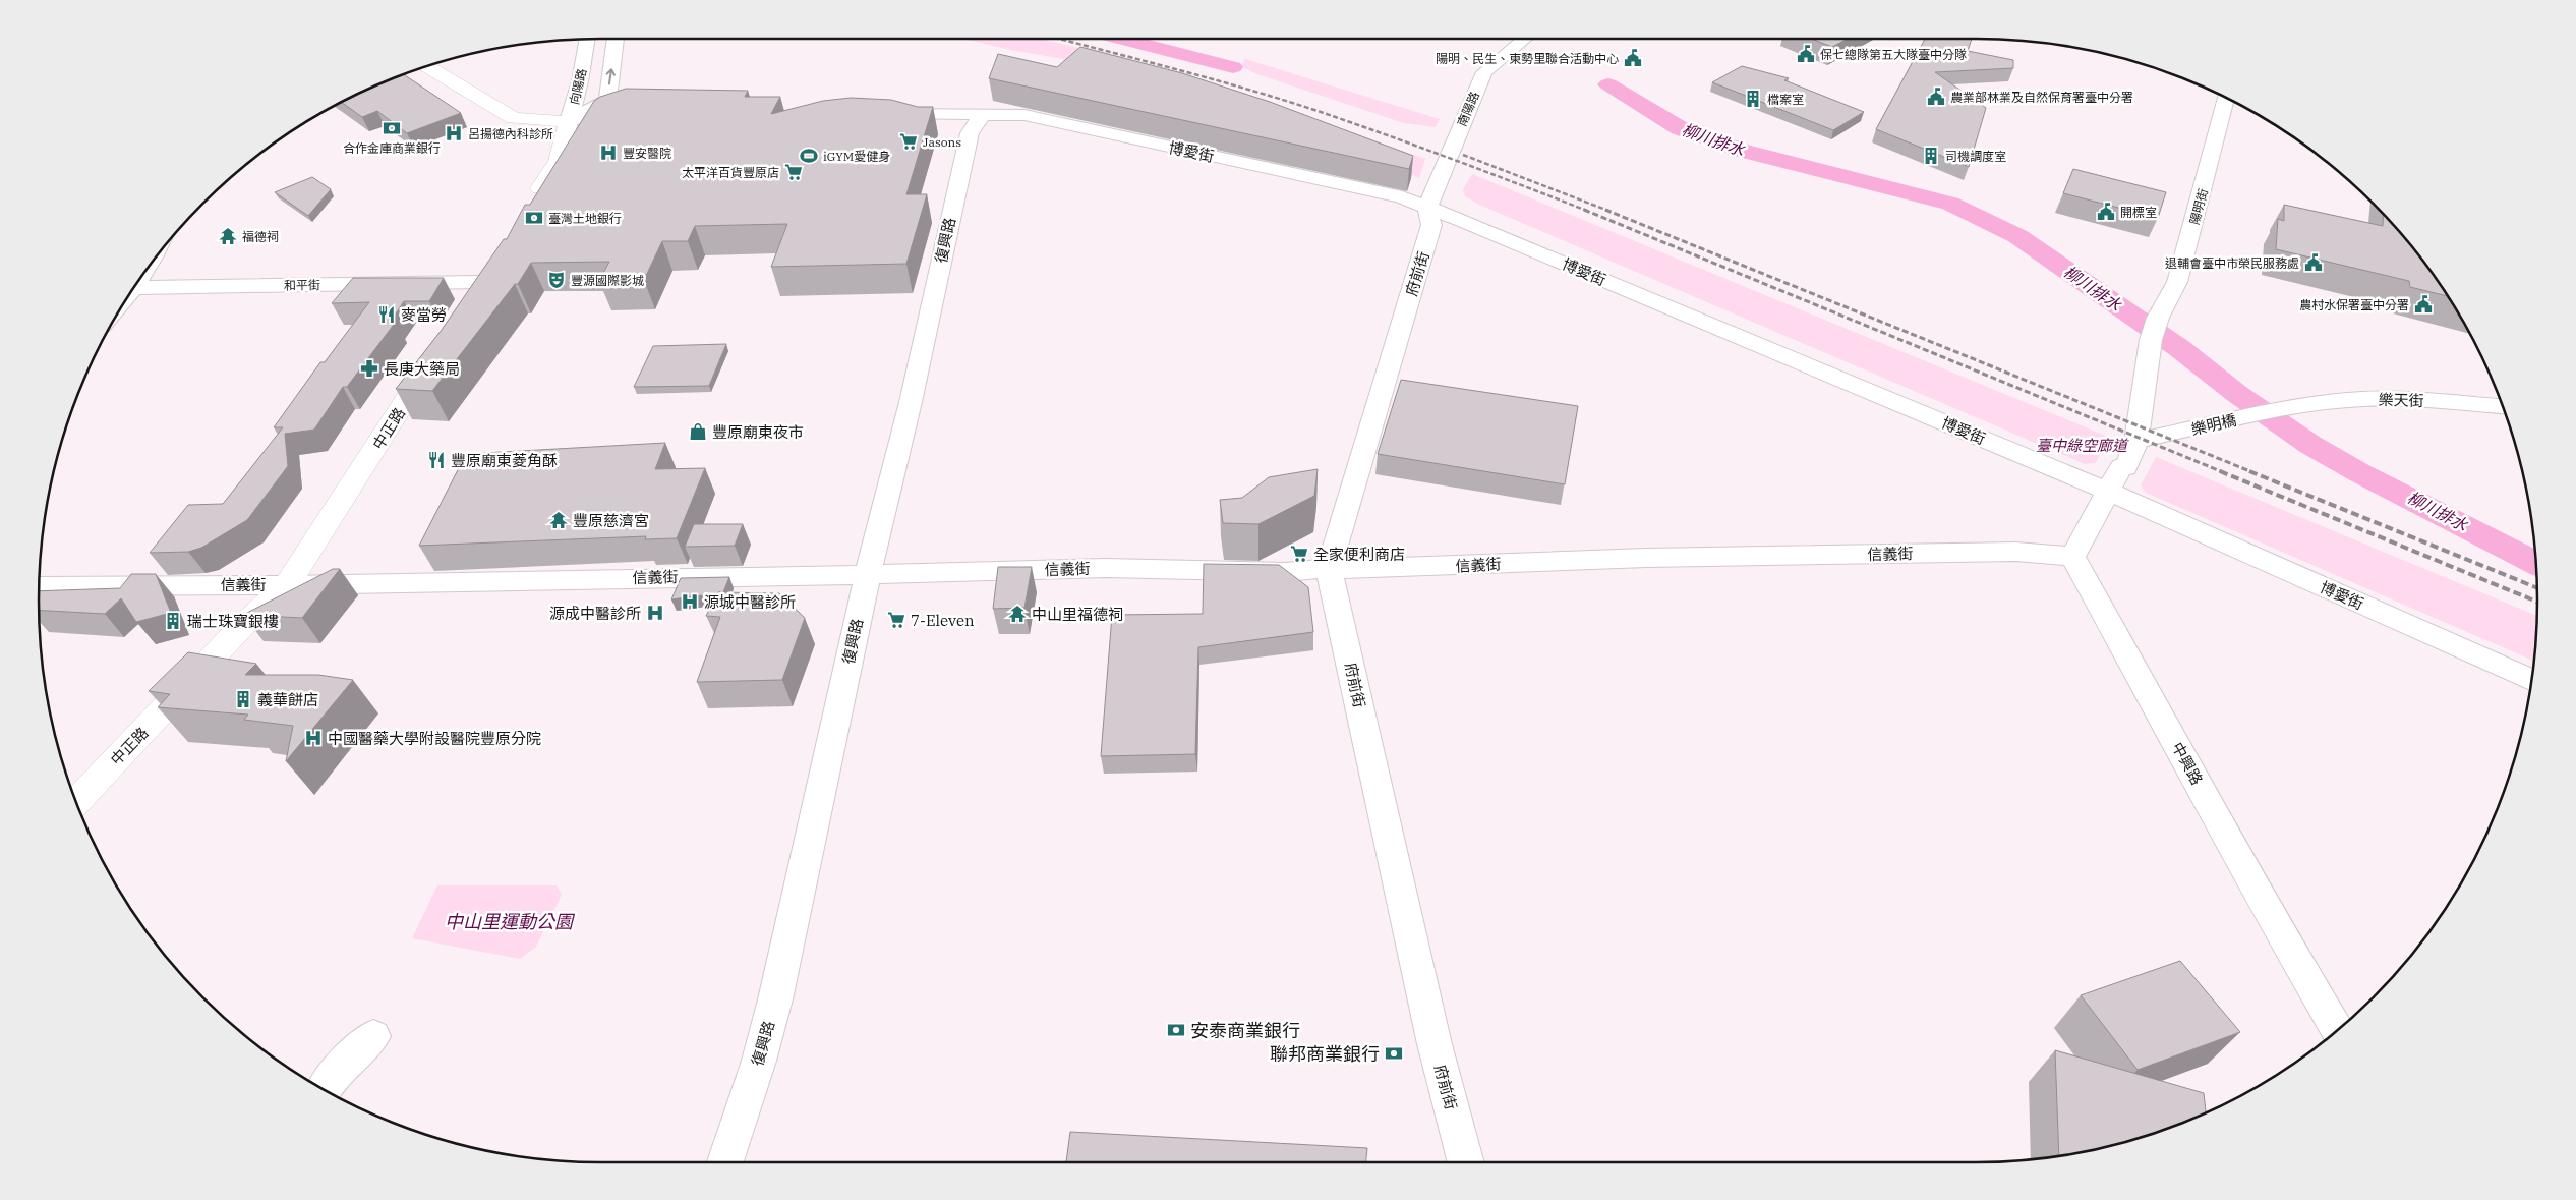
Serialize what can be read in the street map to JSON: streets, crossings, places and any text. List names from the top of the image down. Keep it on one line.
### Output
{"streets":{"street":["向陽路","南陽路","博愛街","陽明街","復興路","府前街","和平街","樂天街","樂明橋","中正路","信義街","中興路"]},"crossings":[["南陽路","博愛街"],["南陽路","府前街"],["博愛街","復興路"],["博愛街","府前街"],["陽明街","樂明橋"],["復興路","信義街"],["府前街","信義街"],["樂天街","樂明橋"],["中正路","信義街"],["信義街","中興路"]],"water":["柳川排水"],"parks":["臺中綠空廊道","中山里運動公園"],"places":{"public building":["保七總隊第五大隊臺中分隊","陽明、民生、東勢里聯合活動中心","農業部林業及自然保育署臺中分署","開標室","退輔會臺中市榮民服務處","農村水保署臺中分署"],"building":["檔案室","司機調度室","瑞士珠寶銀樓","義華餅店"],"bank":["合作金庫商業銀行","臺灣土地銀行","安泰商業銀行","聯邦商業銀行"],"hospital":["呂揚德內科診所","豐安醫院","源城中醫診所","源成中醫診所","中國醫藥大學附設醫院豐原分院"],"supermarket":["Jasons","太平洋百貨豐原店","全家便利商店","7-Eleven"],"sports":["iGYM愛健身"],"temple":["福德祠","豐原慈濟宮","中山里福德祠"],"theatre":["豐源國際影城"],"restaurant":["麥當勞","豐原廟東菱角酥"],"pharmacy":["長庚大藥局"],"shop":["豐原廟東夜市"]}}
